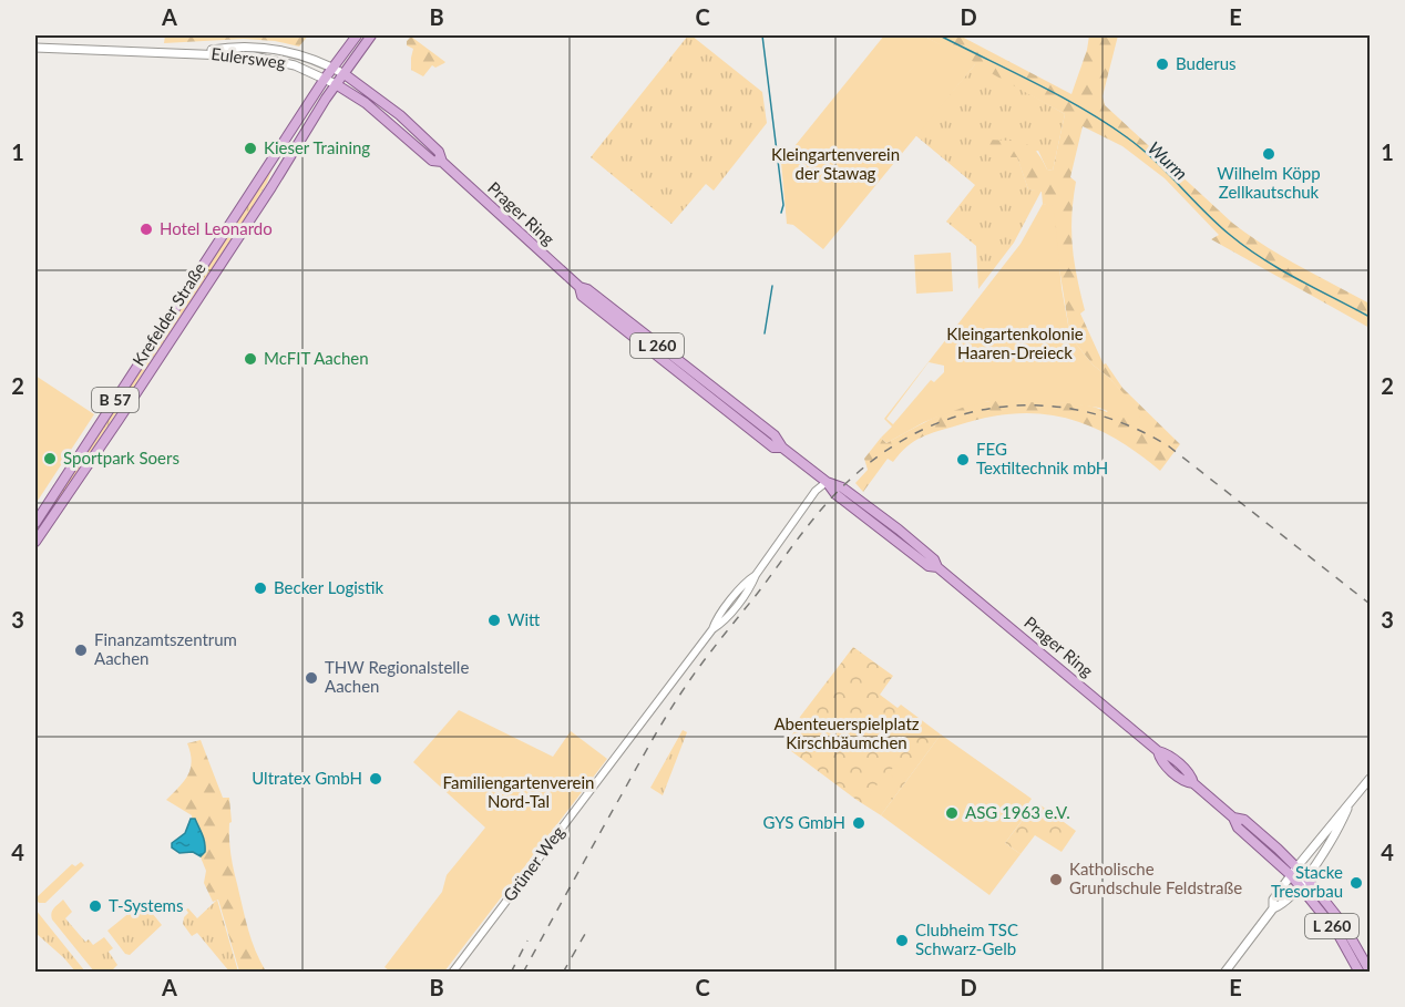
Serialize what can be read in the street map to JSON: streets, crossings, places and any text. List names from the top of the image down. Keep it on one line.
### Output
{"streets":{"main road":["Eulersweg","Prager Ring","Krefelder Straße","L 260","B 57"],"street":["Grüner Weg"]},"crossings":[["Eulersweg","Prager Ring"],["Eulersweg","Krefelder Straße"],["Prager Ring","Krefelder Straße"],["Prager Ring","L 260"],["Prager Ring","Grüner Weg"]],"water":["Wurm"],"parks":["Kleingartenverein der Stawag","Kleingartenkolonie Haaren-Dreieck","Abenteuerspielplatz Kirschbäumchen","Familiengartenverein Nord-Tal"],"places":["Buderus","Kieser Training","Wilhelm Köpp Zellkautschuk","Hotel Leonardo","McFIT Aachen","Sportpark Soers","FEG Textiltechnik mbH","Becker Logistik","Witt","Finanzamtszentrum Aachen","THW Regionalstelle Aachen","Ultratex GmbH","ASG 1963 e.V.","GYS GmbH","Katholische Grundschule Feldstraße","Stacke Tresorbau","T-Systems","Clubheim TSC Schwarz-Gelb"],"grid":{"columns":["A","B","C","D","E"],"rows":["1","2","3","4"]}}
